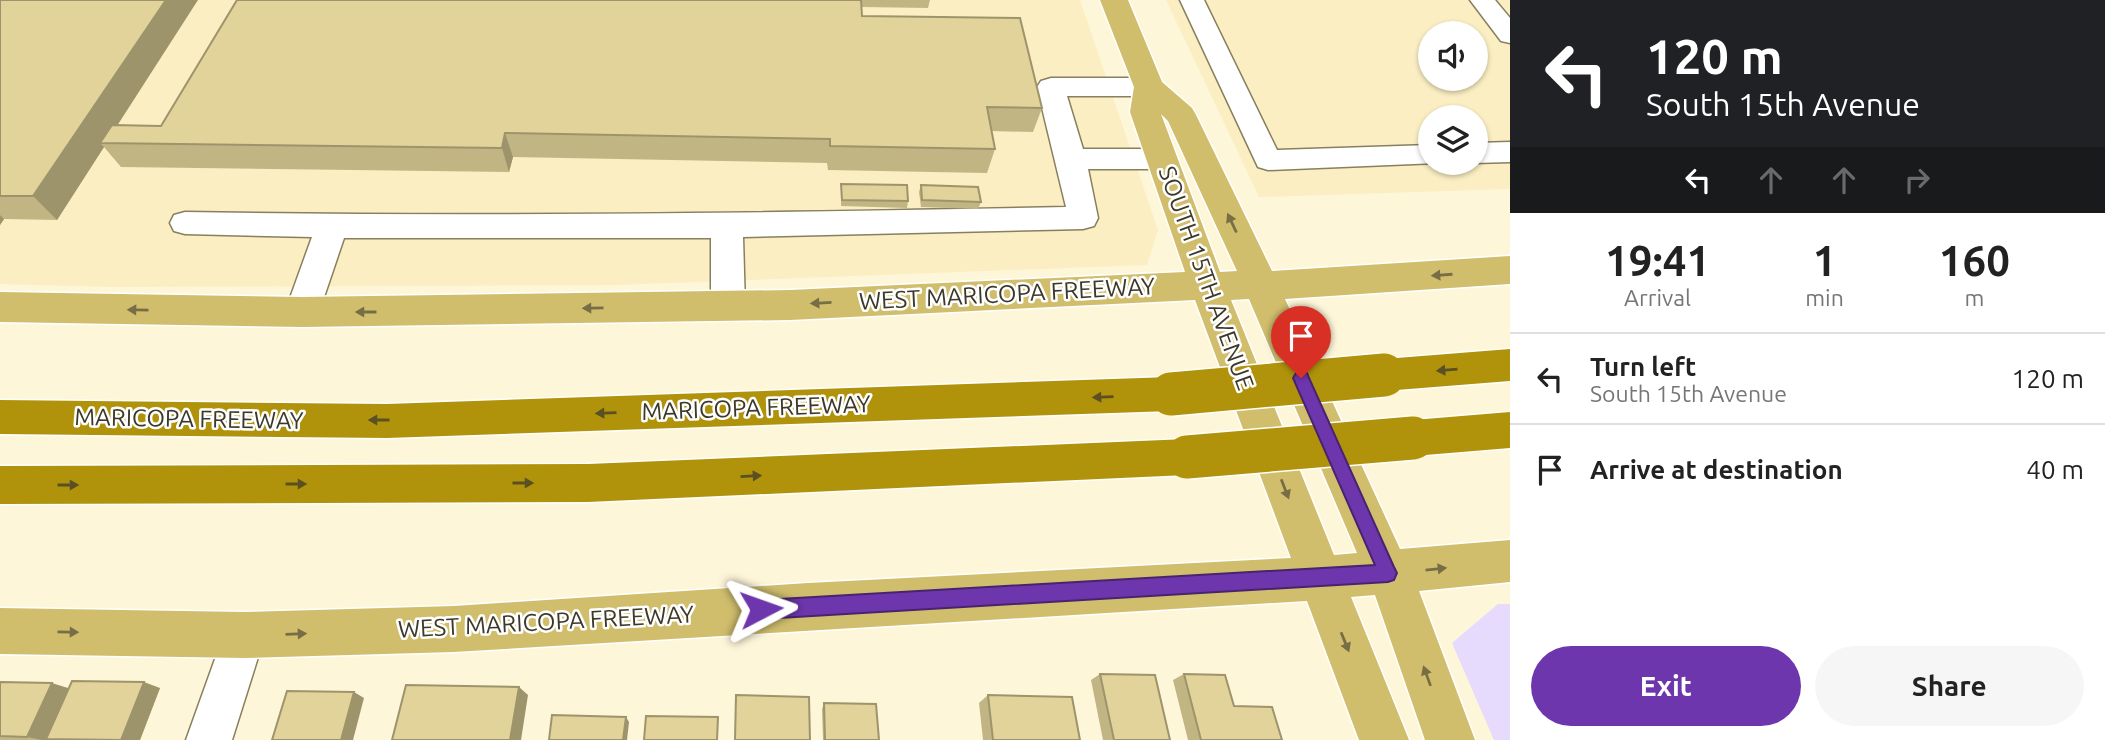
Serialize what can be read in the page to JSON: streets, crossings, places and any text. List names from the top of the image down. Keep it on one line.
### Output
{"streets":{"highway":["MARICOPA FREEWAY"],"main road":["SOUTH 15TH AVENUE","WEST MARICOPA FREEWAY"]},"crossings":[["SOUTH 15TH AVENUE","WEST MARICOPA FREEWAY"]],"page":{"turn":["120 m","South 15th Avenue"],"eta":["19:41","Arrival","1","min","160","m"],"list":[{"name":"Turn left","note":"South 15th Avenue","value":"120 m"},{"name":"Arrive at destination","value":"40 m"}],"buttons":["Exit","Share"]}}
